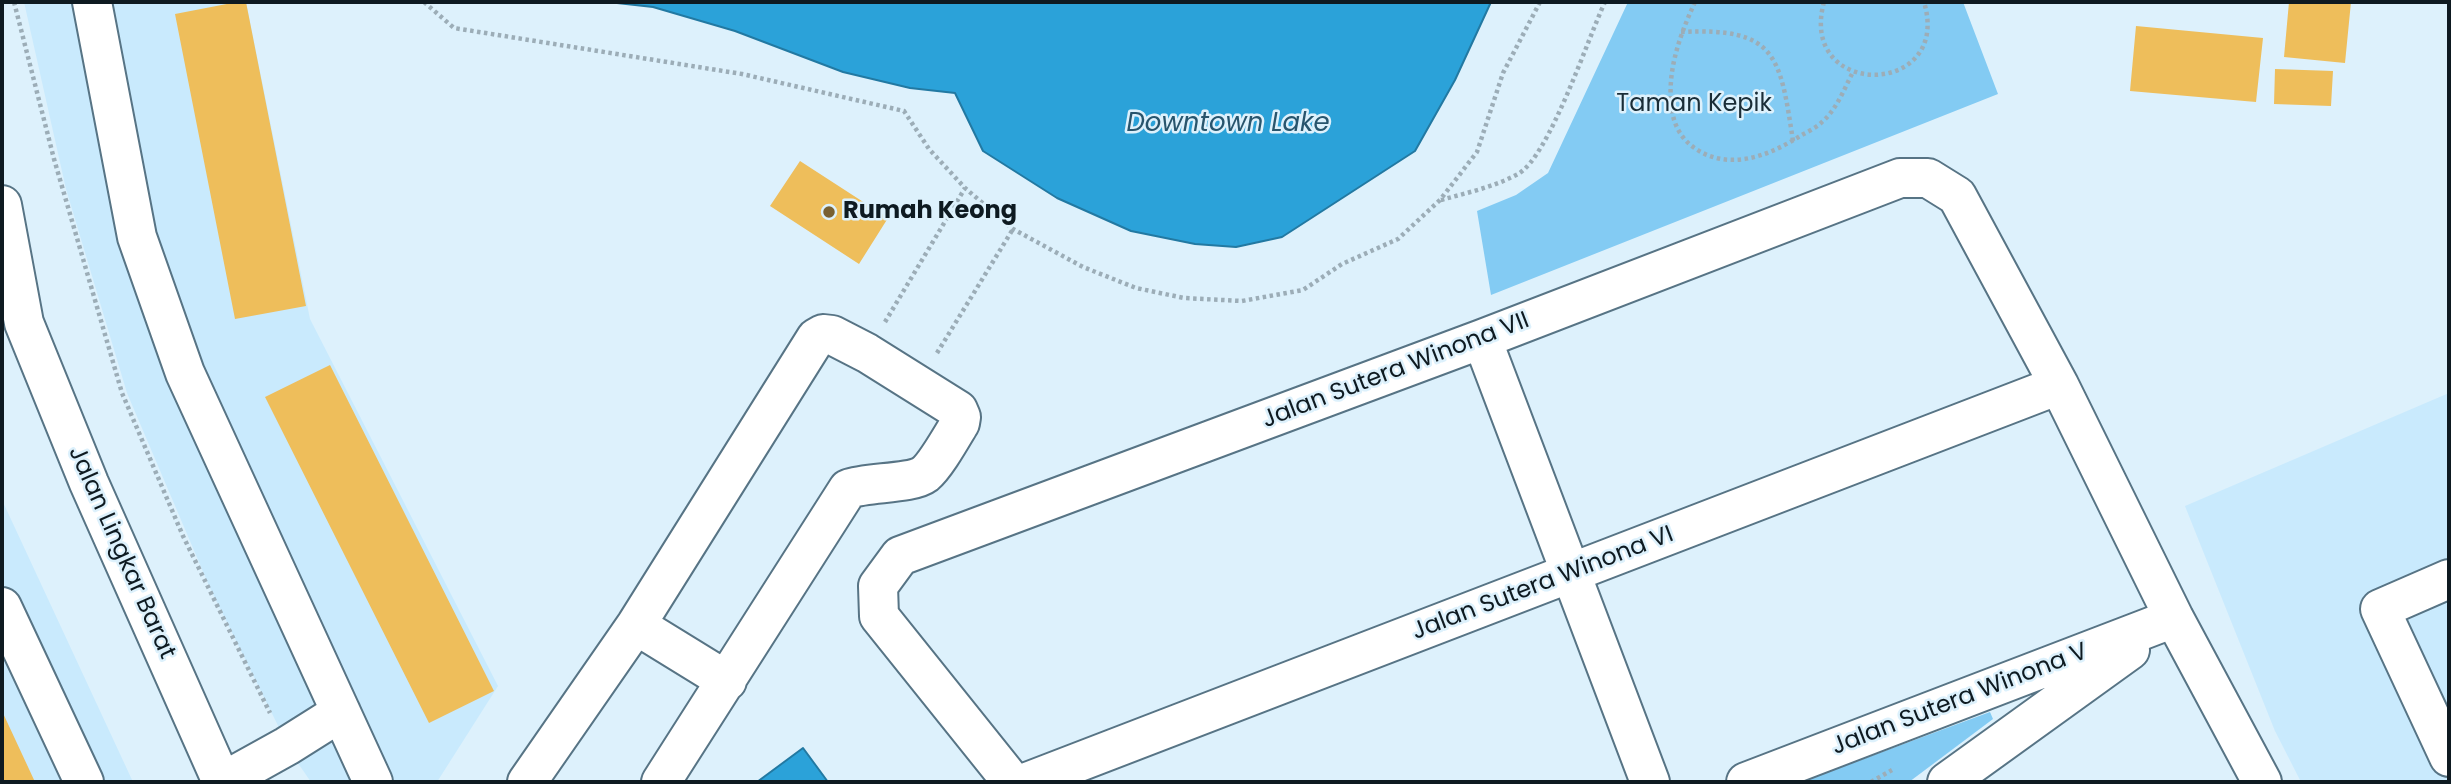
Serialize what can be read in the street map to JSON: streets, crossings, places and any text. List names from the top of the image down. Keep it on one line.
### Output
{"streets":{"street":["Jalan Sutera Winona VII","Jalan Lingkar Barat","Jalan Sutera Winona VI","Jalan Sutera Winona V"]},"crossings":[["Jalan Sutera Winona VII","Jalan Sutera Winona VI"]],"water":["Downtown Lake"],"parks":["Taman Kepik"],"places":["Rumah Keong"]}
